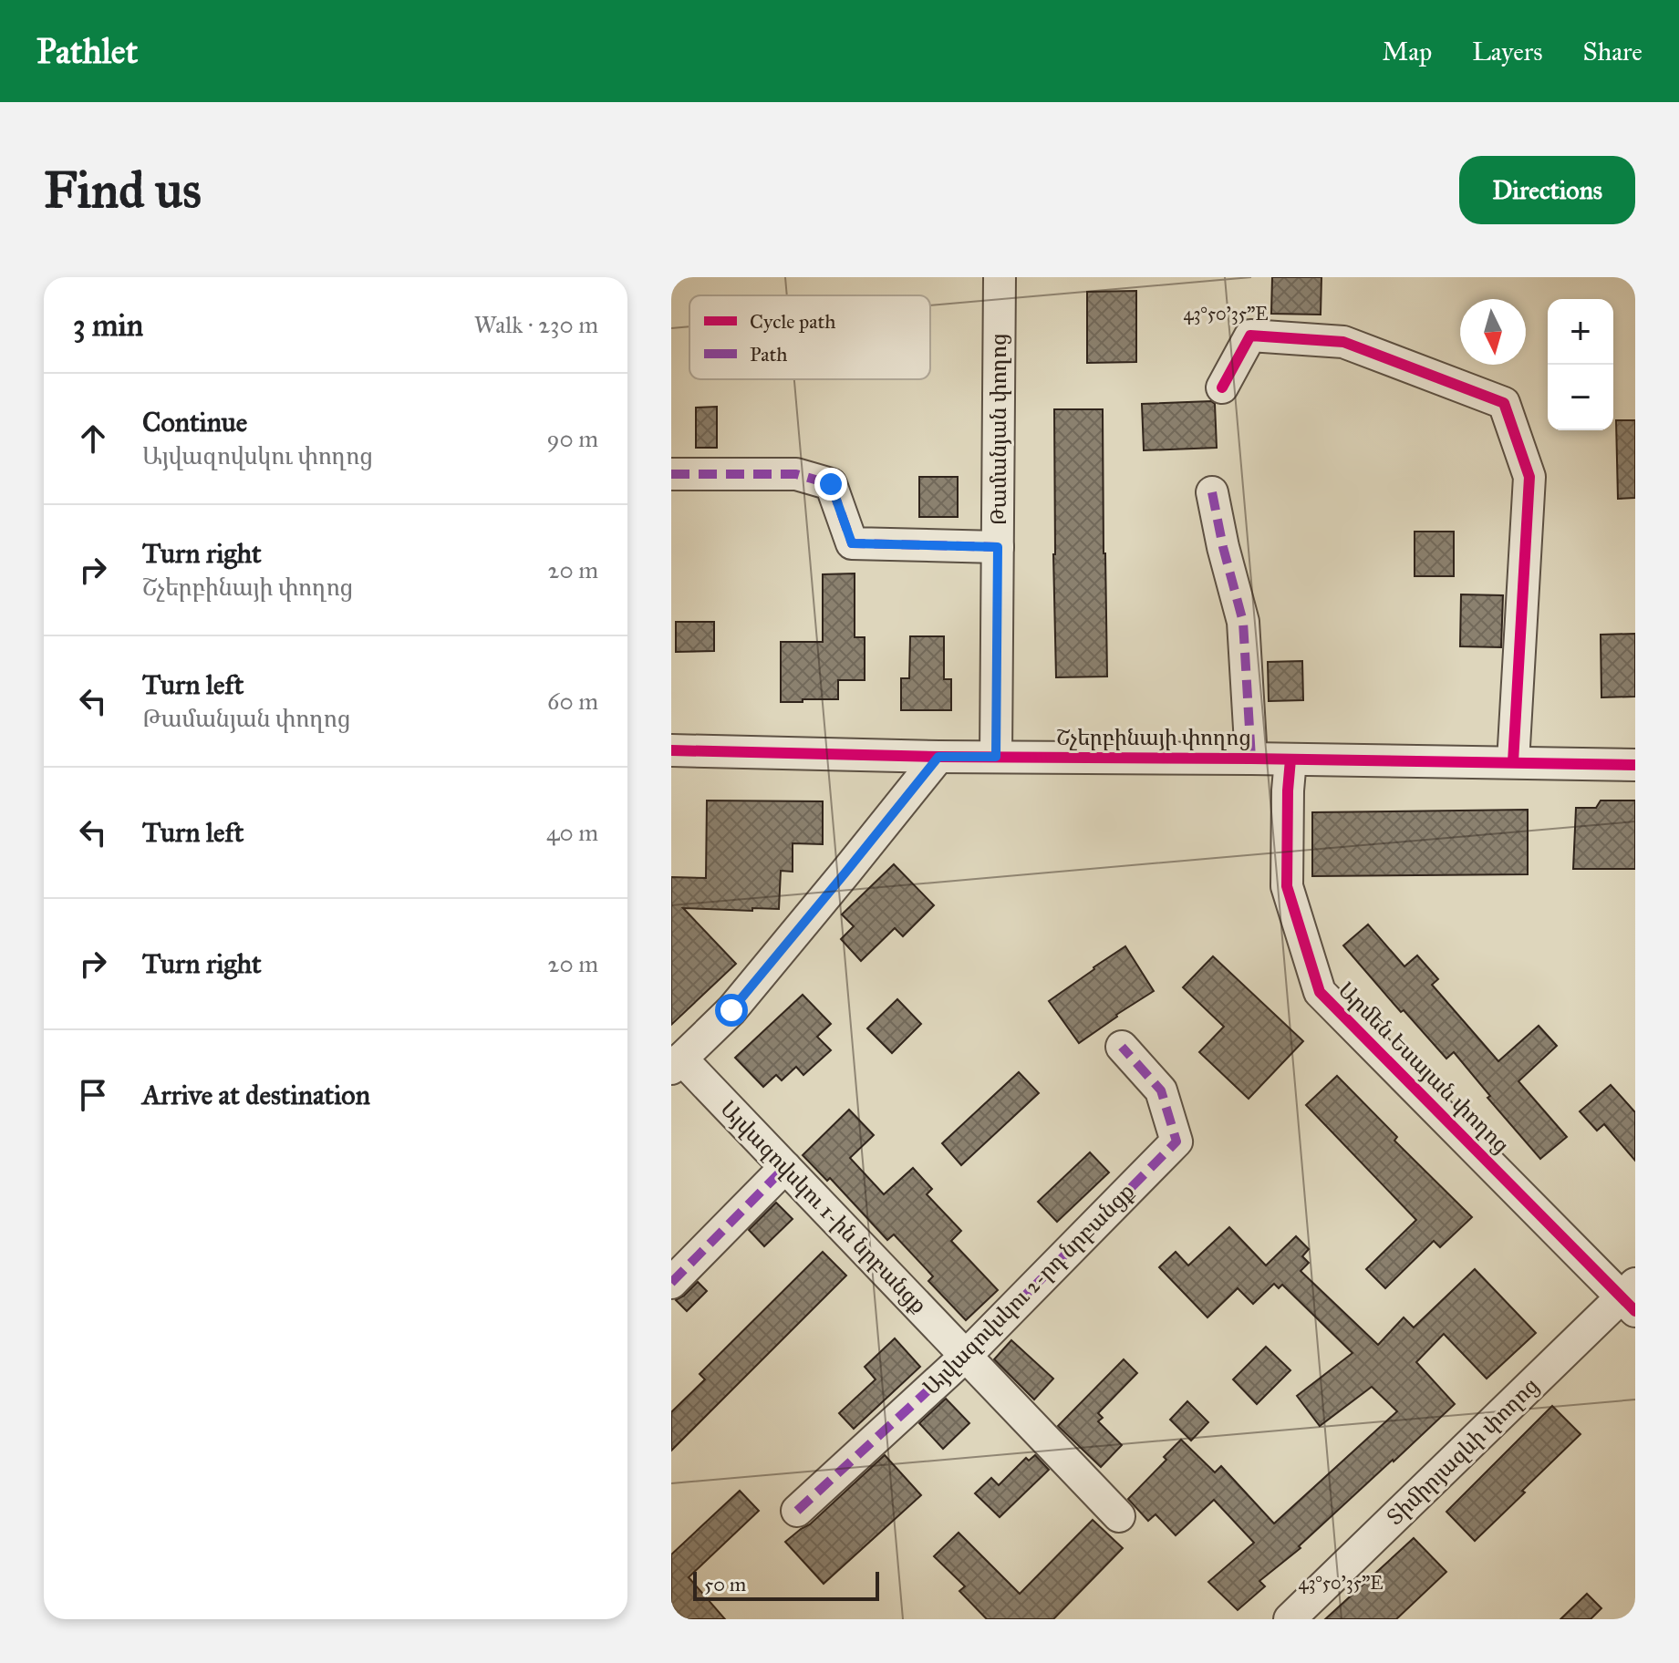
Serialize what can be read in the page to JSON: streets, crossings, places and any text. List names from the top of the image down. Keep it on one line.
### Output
{"streets":{"street":["Թամանյան փողոց","Շչերբինայի փողոց","Արմեն Եսայան փողոց","Այվազովսկու 1-ին նրբանցք","Այվազովսկու 2-րդ նրբանցք","Տիմիրյազևի փողոց"]},"crossings":[["Թամանյան փողոց","Շչերբինայի փողոց"],["Շչերբինայի փողոց","Արմեն Եսայան փողոց"],["Արմեն Եսայան փողոց","Տիմիրյազևի փողոց"],["Այվազովսկու 1-ին նրբանցք","Այվազովսկու 2-րդ նրբանցք"]],"legend":["Cycle path","Path"],"scale_bar":"50 m","north":"bottom","page":{"header":"Pathlet","nav":["Map","Layers","Share"],"buttons":"Directions","title":"Find us","heading":["3 min","Walk · 230 m"],"map_buttons":["+","−"],"list":[["Continue","Այվազովսկու փողոց","90 m"],["Turn right","Շչերբինայի փողոց","20 m"],["Turn left","Թամանյան փողոց","60 m"],["Turn left","40 m"],["Turn right","20 m"],"Arrive at destination"],"scale":"50 m"},"coordinates":["43°50'35\"E"]}
